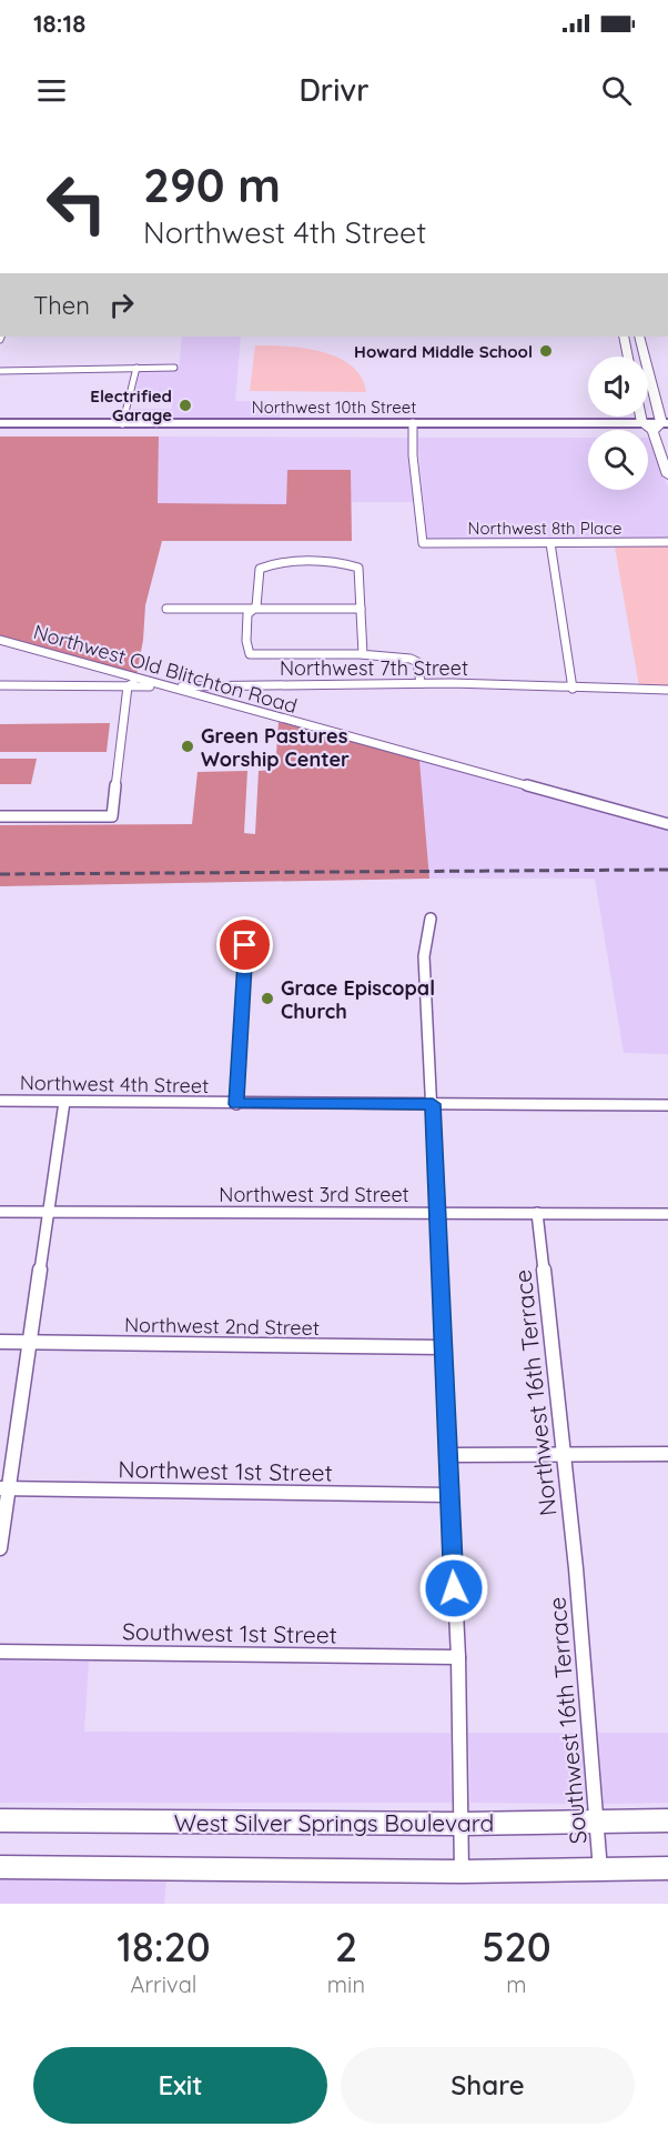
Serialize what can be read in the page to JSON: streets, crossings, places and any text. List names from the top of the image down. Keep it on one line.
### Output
{"streets":{"highway":["Northwest 10th Street"],"main road":["West Silver Springs Boulevard"],"street":["Northwest 8th Place","Northwest 7th Street","Northwest Old Blitchton Road","Northwest 4th Street","Northwest 3rd Street","Northwest 2nd Street","Northwest 16th Terrace","Northwest 1st Street","Southwest 1st Street","Southwest 16th Terrace"]},"crossings":[["Northwest 10th Street","Northwest 8th Place"],["Northwest 7th Street","Northwest Old Blitchton Road"],["Northwest 3rd Street","Northwest 16th Terrace"],["Northwest 16th Terrace","Southwest 16th Terrace"],["Southwest 16th Terrace","West Silver Springs Boulevard"]],"places":["Howard Middle School","Electrified Garage","Green Pastures Worship Center","Grace Episcopal Church"],"page":{"status":"18:18","header":"Drivr","turn":["290 m","Northwest 4th Street"],"then":"Then","eta":["18:20","Arrival","2","min","520","m"],"buttons":["Exit","Share"]}}
